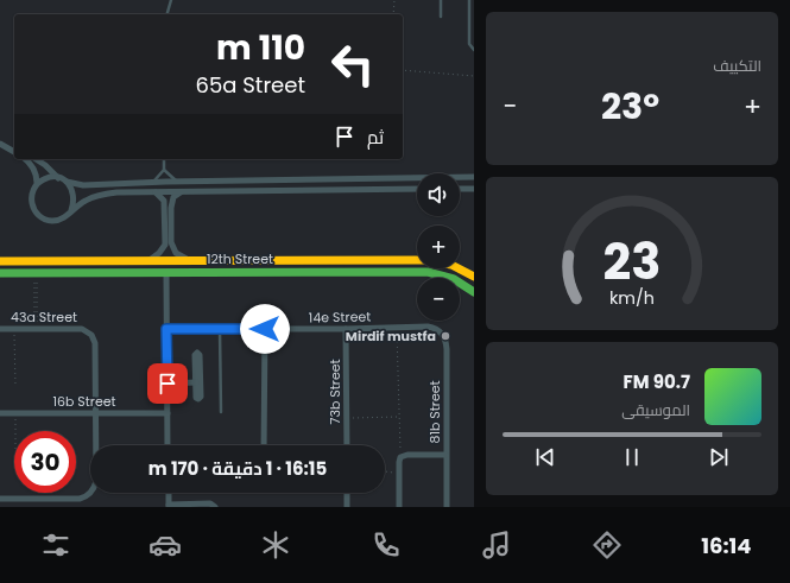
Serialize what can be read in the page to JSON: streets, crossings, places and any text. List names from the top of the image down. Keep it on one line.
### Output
{"streets":{"street":["12th Street","43a Street","14e Street","73b Street","16b Street","81b Street"]},"crossings":[["43a Street","16b Street"],["14e Street","73b Street"],["14e Street","81b Street"]],"places":["Mirdif mustfa"],"page":{"tile":"التكييف","turn":["110 m","65a Street"],"heat":["−","23°","+"],"then":"ثم","map_buttons":["+","−"],"song":["90.7 FM","الموسيقى"],"limit":"30","trip":"16:15 · 1 دقيقة · 170 m","tabs":"16:14","gauge":["23","km/h"]}}
